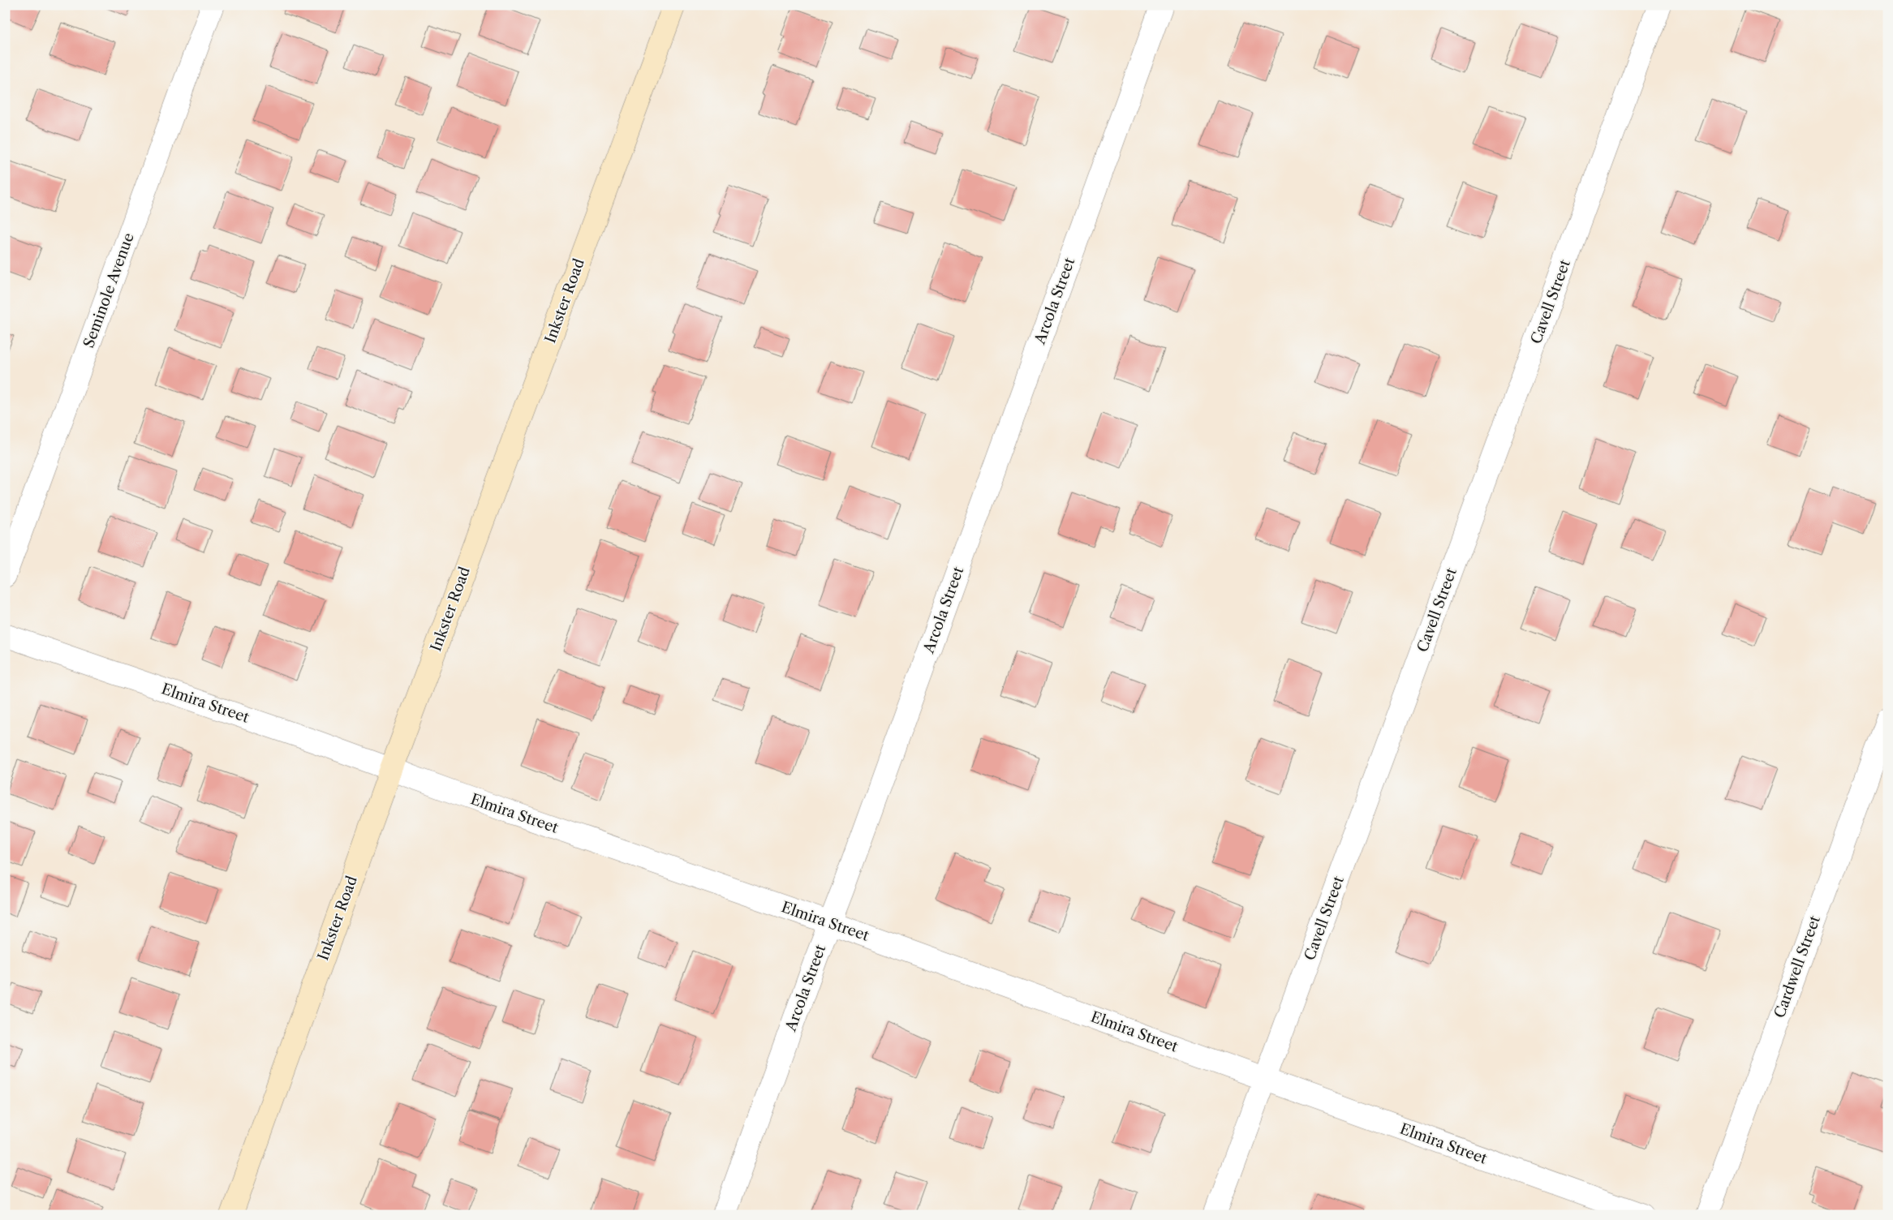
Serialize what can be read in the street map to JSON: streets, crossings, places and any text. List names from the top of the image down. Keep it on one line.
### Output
{"streets":{"main road":["Inkster Road"],"street":["Seminole Avenue","Arcola Street","Cavell Street","Elmira Street","Cardwell Street"]},"crossings":[["Inkster Road","Elmira Street"],["Arcola Street","Elmira Street"],["Cavell Street","Elmira Street"]]}
